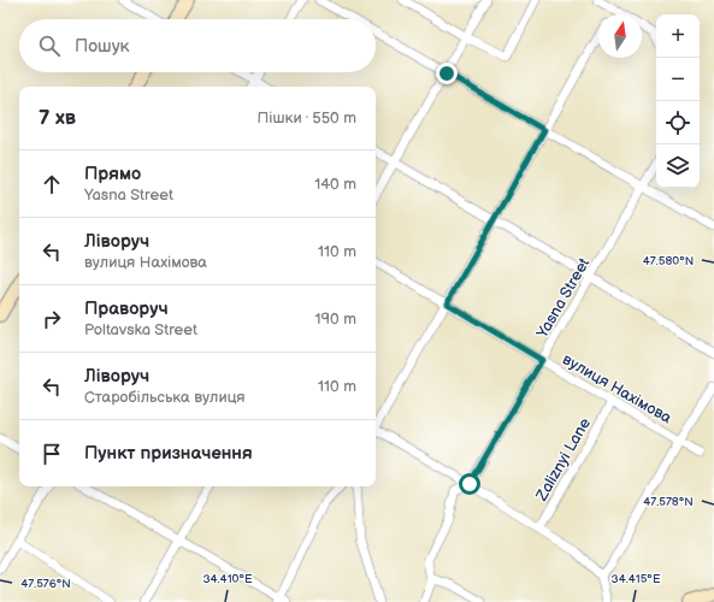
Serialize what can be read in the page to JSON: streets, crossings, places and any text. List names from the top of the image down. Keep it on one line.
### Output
{"streets":{"street":["Yasna Street","вулиця Нахімова","Zaliznyi Lane"]},"crossings":[["Yasna Street","вулиця Нахімова"],["вулиця Нахімова","Zaliznyi Lane"]],"north":"top","page":{"map_buttons":["+","−"],"search":"Пошук","heading":["7 хв","Пішки · 550 m"],"list":[["Прямо","Yasna Street","140 m"],["Ліворуч","вулиця Нахімова","110 m"],["Праворуч","Poltavska Street","190 m"],["Ліворуч","Старобільська вулиця","110 m"],"Пункт призначення"]},"coordinates":["47.580°N","47.578°N","34.410°E","34.415°E","47.576°N"]}
